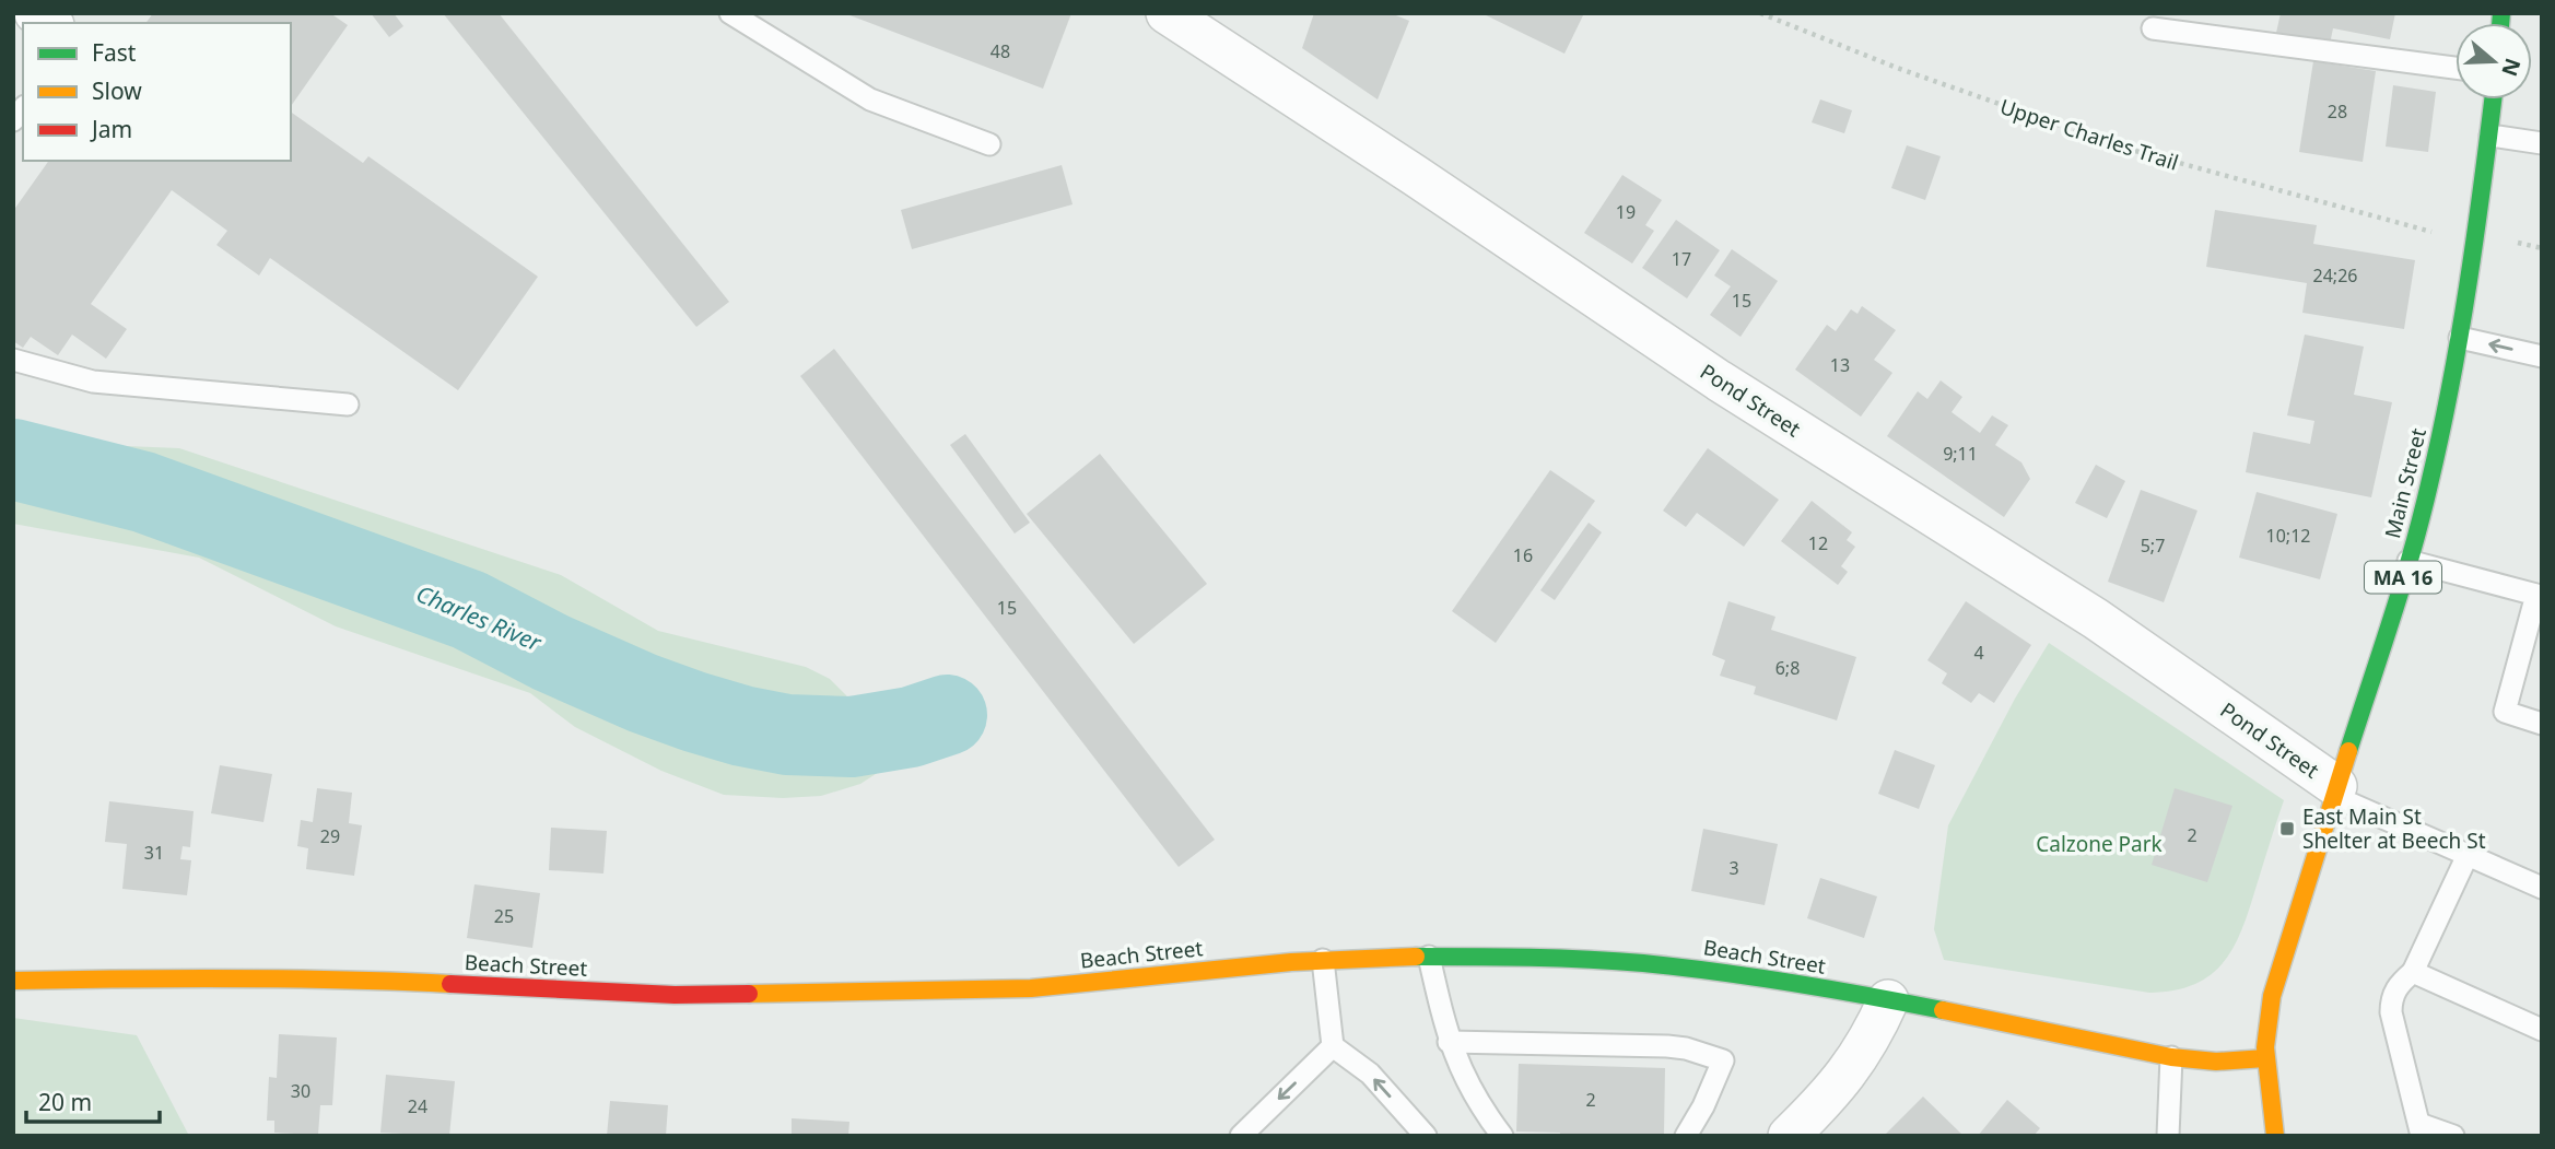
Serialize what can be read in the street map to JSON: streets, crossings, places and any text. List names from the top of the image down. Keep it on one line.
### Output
{"streets":{"main road":["Main Street","MA 16","Beach Street"],"street":["Pond Street"],"path":["Upper Charles Trail"]},"crossings":[["Pond Street","Main Street"],["Main Street","MA 16"],["Main Street","Beach Street"],["MA 16","Beach Street"]],"water":["Charles River"],"parks":["Calzone Park"],"places":{"transit":["East Main St Shelter at Beech St"]},"house_numbers":["48","28","19","17","24;26","15","13","9;11","10;12","12","5;7","16","15","4","6;8","2","29","31","3","25","30","2","24"],"legend":["Fast","Slow","Jam"],"scale_bar":"20 m","north":"right"}
